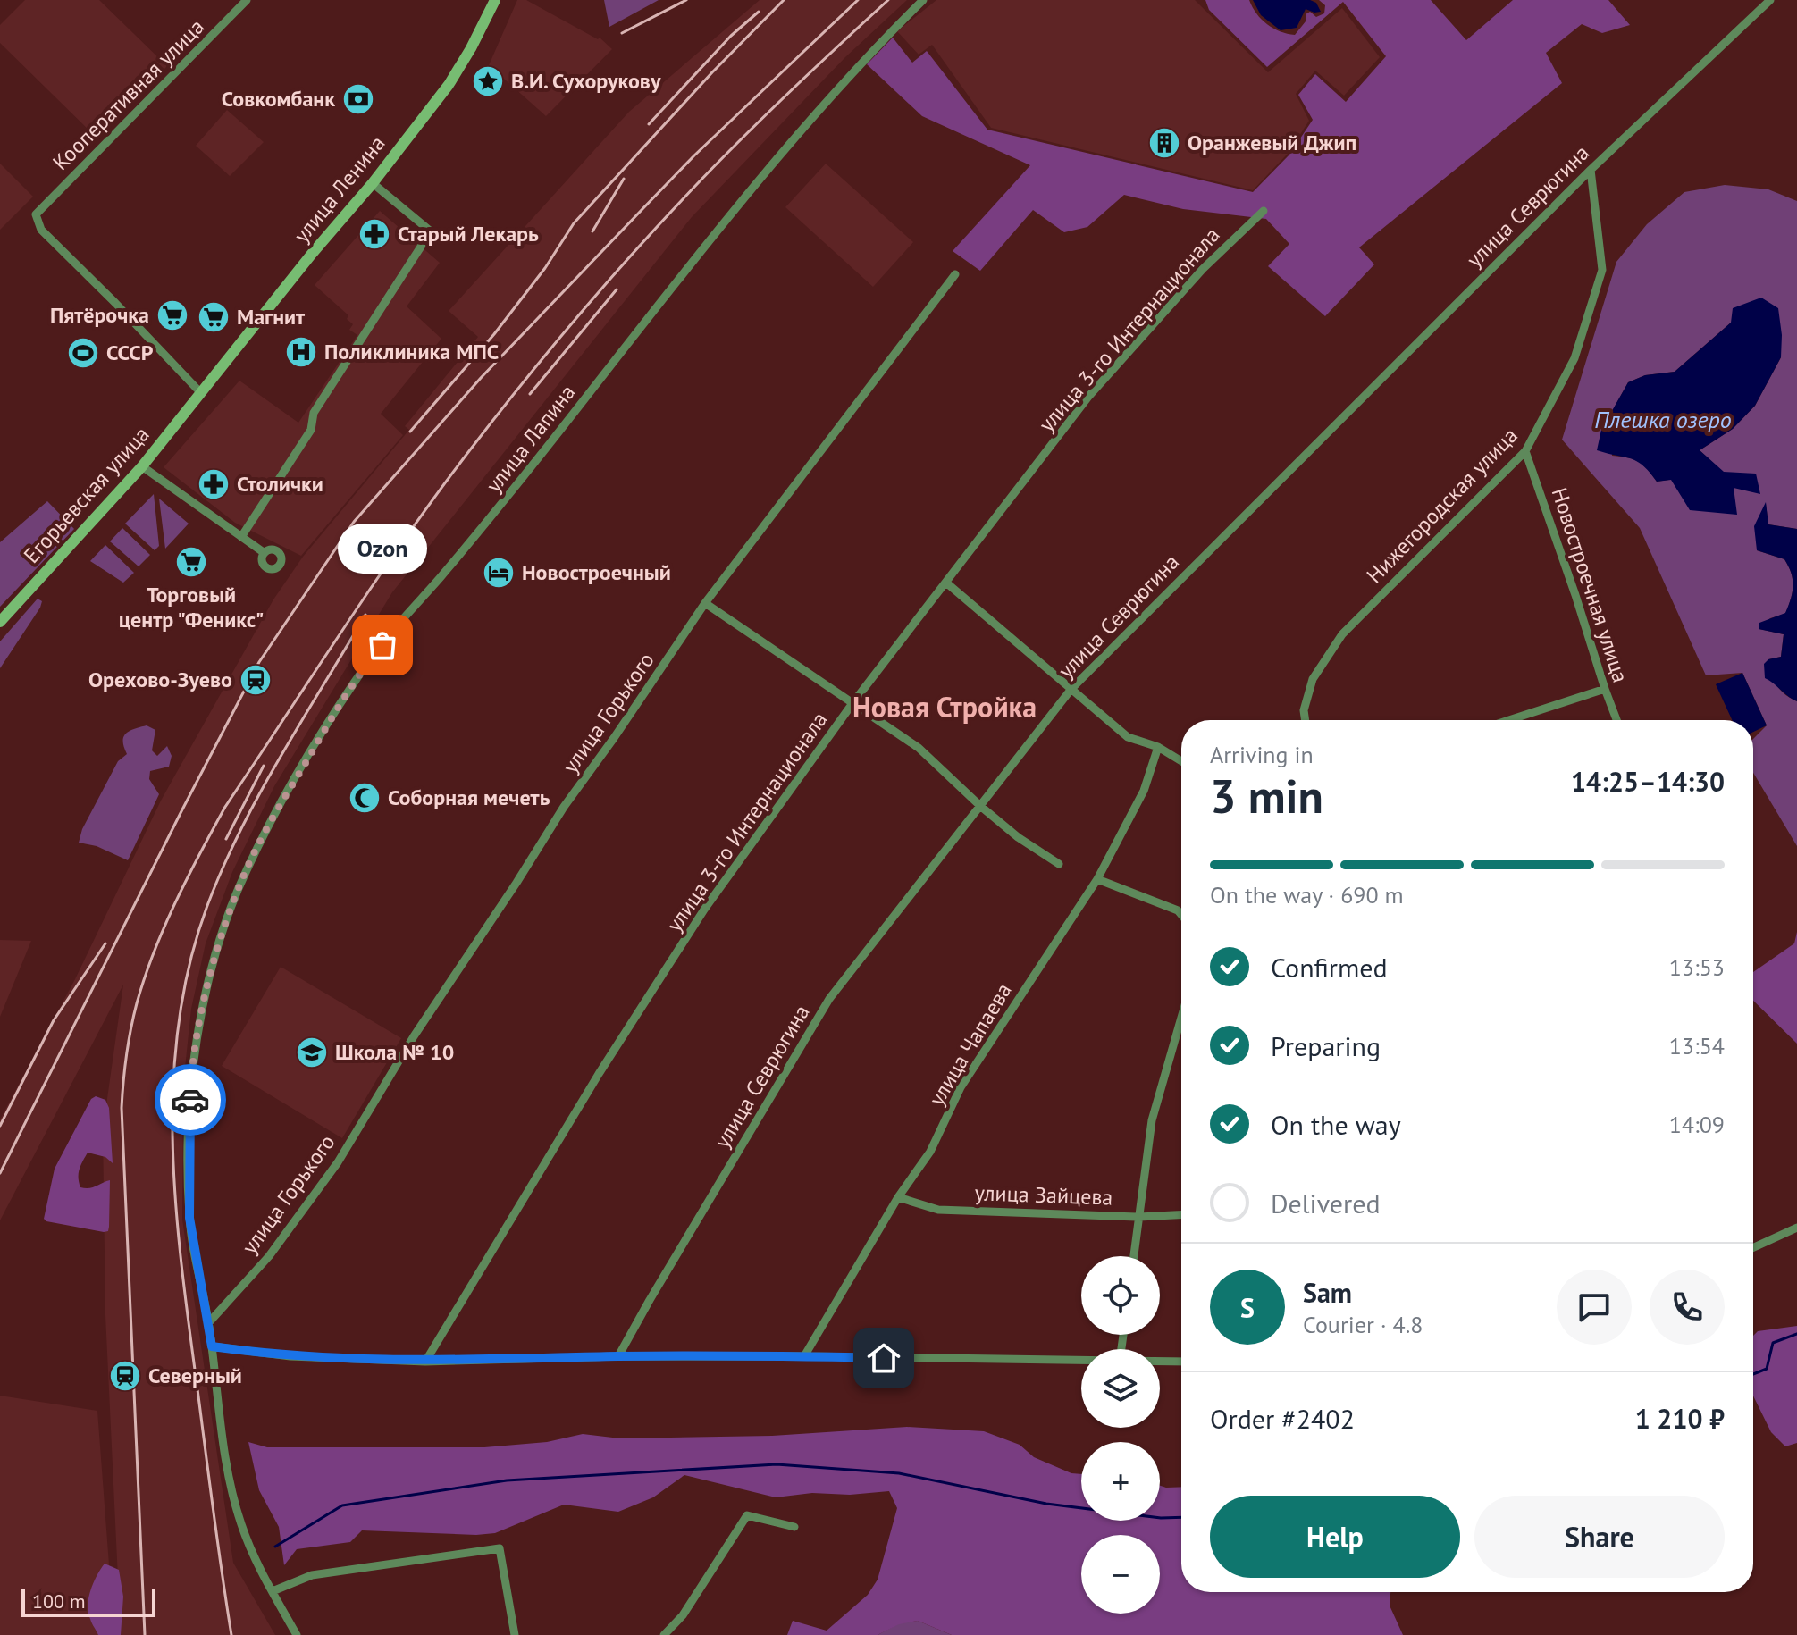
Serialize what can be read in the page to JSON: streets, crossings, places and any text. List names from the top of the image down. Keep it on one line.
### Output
{"streets":{"main road":["улица Ленина","Егорьевская улица"],"street":["Кооперативная улица","улица Севрюгина","улица 3-го Интернационала","улица Лапина","Нижегородская улица","Новостроечная улица","улица Горького","улица Чапаева","улица Зайцева"]},"crossings":[["Кооперативная улица","улица Ленина"],["Кооперативная улица","Егорьевская улица"],["улица Ленина","Егорьевская улица"],["улица Севрюгина","Нижегородская улица"],["улица Лапина","улица Горького"],["Нижегородская улица","Новостроечная улица"],["улица Чапаева","улица Зайцева"]],"districts":["Новая Стройка"],"water":["Плешка озеро"],"places":{"place":["В.И. Сухорукову"],"bank":["Совкомбанк"],"building":["Оранжевый Джип"],"pharmacy":["Старый Лекарь","Столички"],"supermarket":["Пятёрочка","Магнит","Торговый центр \"Феникс\""],"hospital":["Поликлиника МПС"],"sports":["СССР"],"hotel":["Новостроечный"],"other":["Ozon"],"station":["Орехово-Зуево","Северный"],"mosque":["Соборная мечеть"],"school or university":["Школа № 10"]},"scale_bar":"100 m","page":{"bubble":"Ozon","heading":["3 min","Arriving in","14:25–14:30"],"panel":["Sam","Courier · 4.8","Order #2402","1 210 ₽"],"bar":"On the way · 690 m","list":[["Confirmed","13:53"],["Preparing","13:54"],["On the way","14:09"],"Delivered"],"map_buttons":["+","−"],"round":"S","buttons":["Help","Share"],"scale":"100 m"}}
